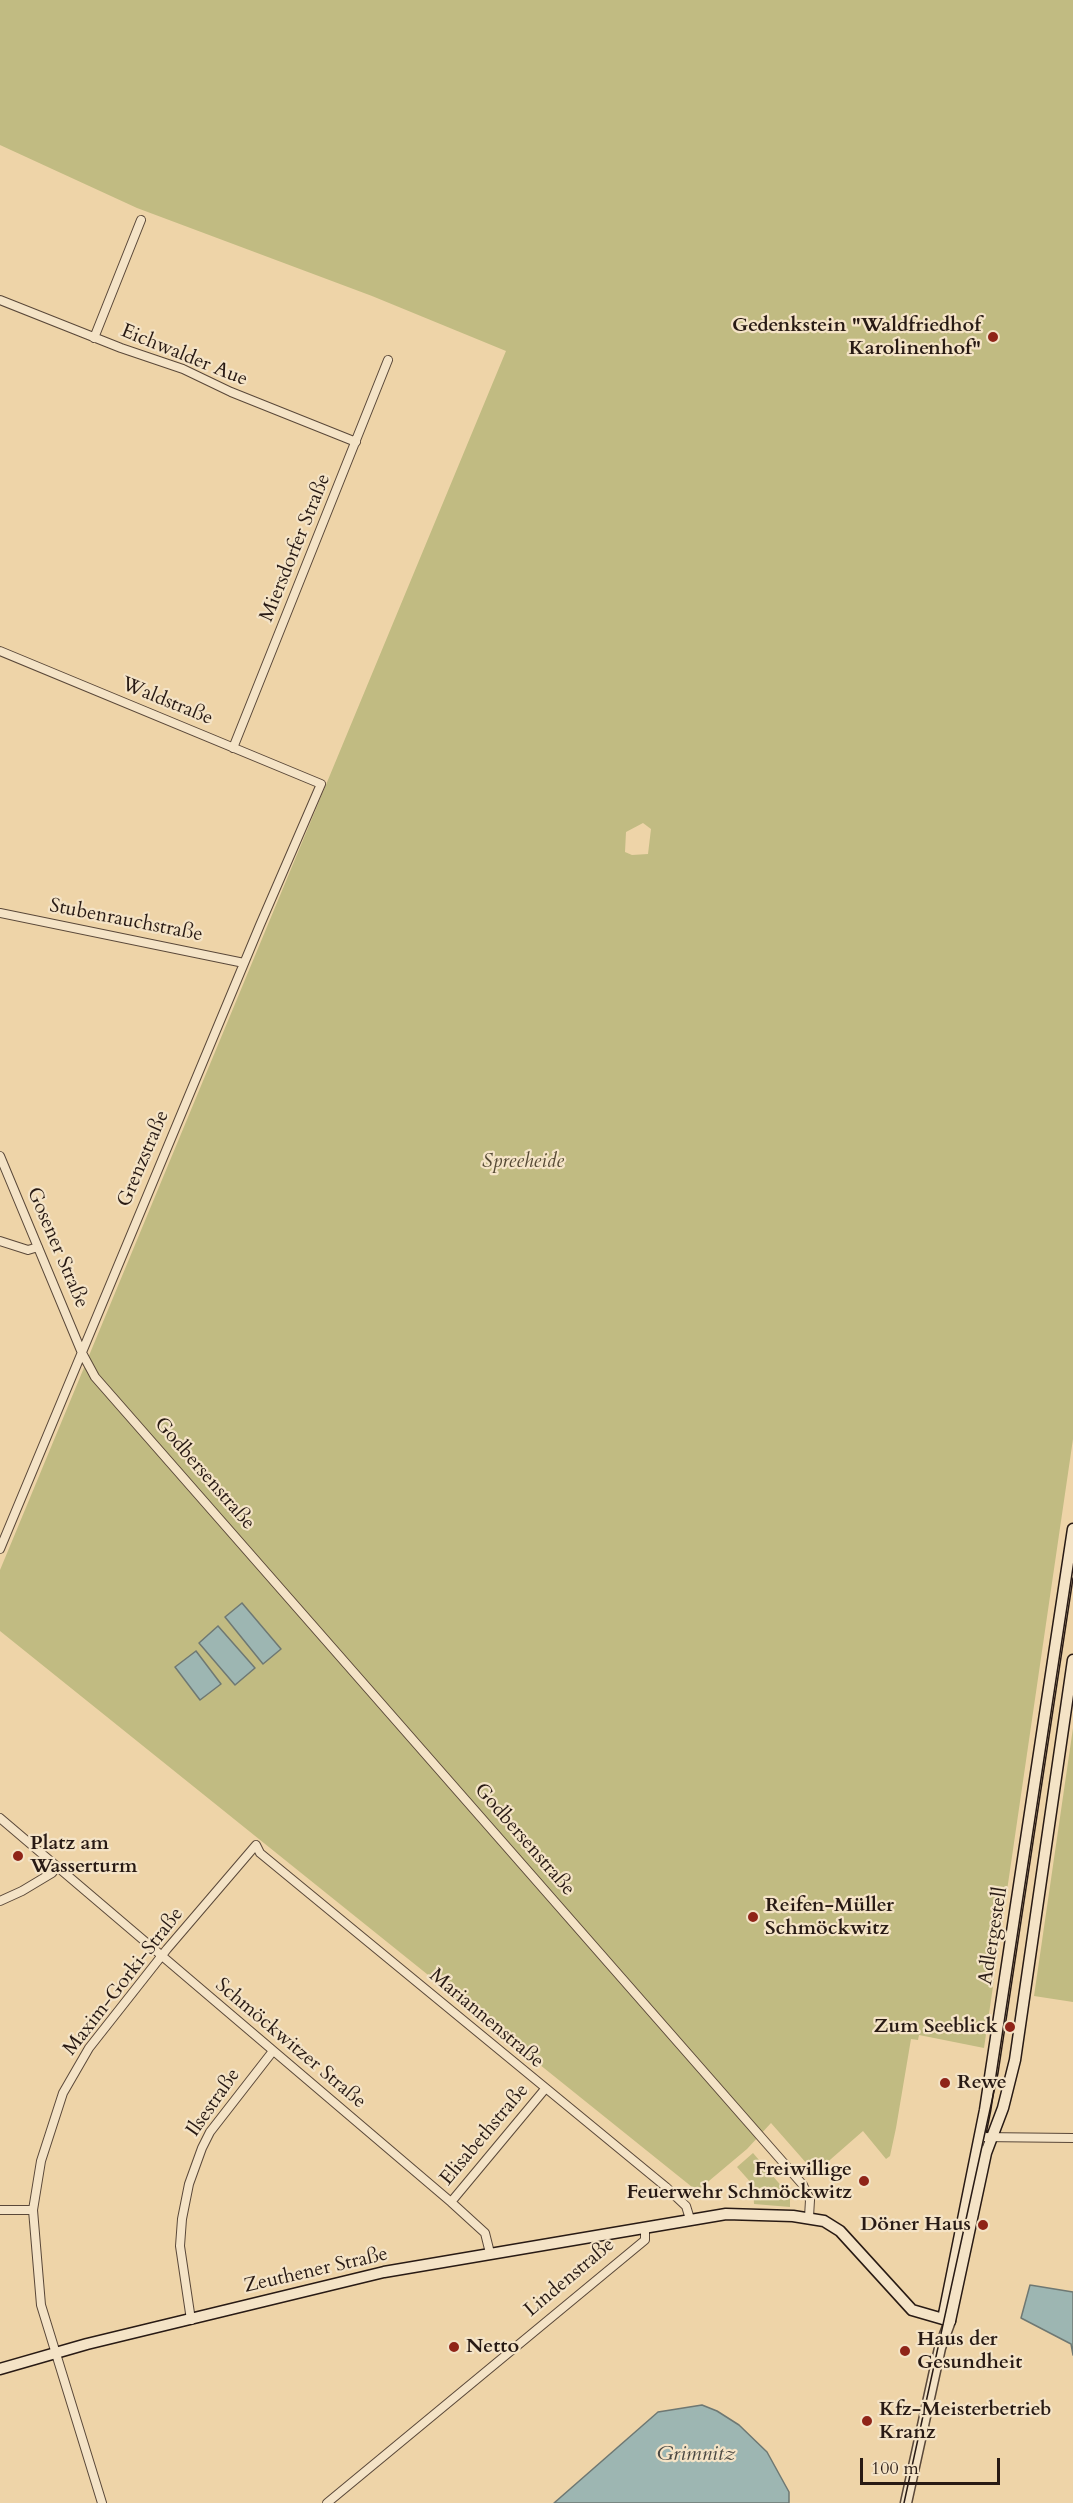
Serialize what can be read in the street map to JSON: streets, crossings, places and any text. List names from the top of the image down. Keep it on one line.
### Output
{"streets":{"main road":["Adlergestell","Zeuthener Straße"],"street":["Eichwalder Aue","Miersdorfer Straße","Waldstraße","Stubenrauchstraße","Grenzstraße","Gosener Straße","Godbersenstraße","Maxim-Gorki-Straße","Mariannenstraße","Schmöckwitzer Straße","Ilsestraße","Elisabethstraße","Lindenstraße"]},"crossings":[["Eichwalder Aue","Miersdorfer Straße"],["Miersdorfer Straße","Waldstraße"],["Waldstraße","Grenzstraße"],["Stubenrauchstraße","Grenzstraße"],["Grenzstraße","Gosener Straße"],["Grenzstraße","Godbersenstraße"],["Gosener Straße","Godbersenstraße"],["Maxim-Gorki-Straße","Mariannenstraße"],["Maxim-Gorki-Straße","Schmöckwitzer Straße"],["Maxim-Gorki-Straße","Zeuthener Straße"],["Mariannenstraße","Elisabethstraße"],["Schmöckwitzer Straße","Ilsestraße"],["Schmöckwitzer Straße","Elisabethstraße"],["Schmöckwitzer Straße","Zeuthener Straße"],["Ilsestraße","Zeuthener Straße"],["Zeuthener Straße","Lindenstraße"]],"water":["Grimnitz"],"parks":["Spreeheide"],"places":["Gedenkstein \"Waldfriedhof Karolinenhof\"","Platz am Wasserturm","Reifen-Müller Schmöckwitz","Zum Seeblick","Rewe","Freiwillige Feuerwehr Schmöckwitz","Döner Haus","Netto","Haus der Gesundheit","Kfz-Meisterbetrieb Kranz"],"scale_bar":"100 m"}
